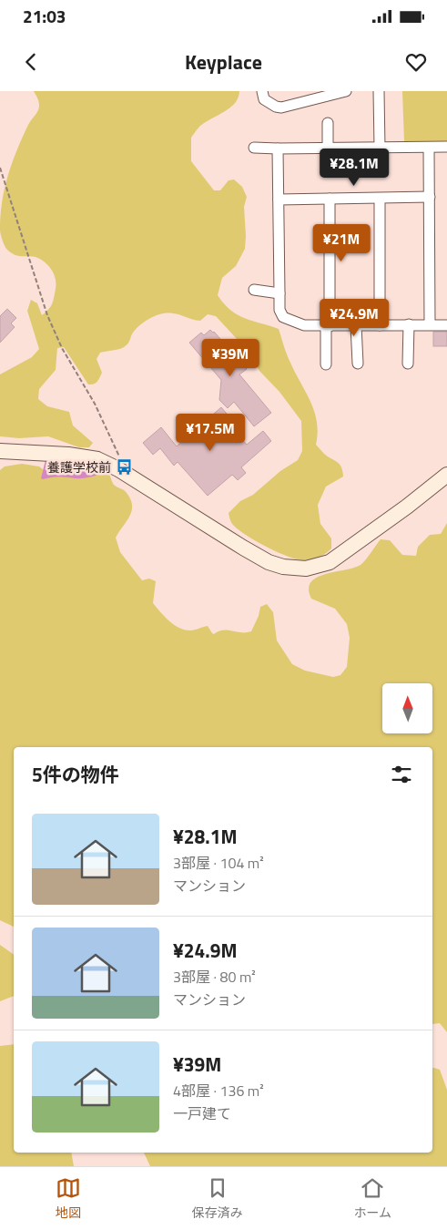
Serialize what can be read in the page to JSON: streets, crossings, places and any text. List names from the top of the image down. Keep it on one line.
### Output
{"places":{"bus stop":["養護学校前"]},"north":"top","page":{"status":"21:03","header":"Keyplace","price":["¥28.1M","¥21M","¥24.9M","¥39M","¥17.5M"],"heading":"5件の物件","list":[{"name":"¥28.1M","note":"3部屋 · 104 m² · マンション"},{"name":"¥24.9M","note":"3部屋 · 80 m² · マンション"},{"name":"¥39M","note":"4部屋 · 136 m² · 一戸建て"}],"tabs":["地図","保存済み","ホーム"]}}
